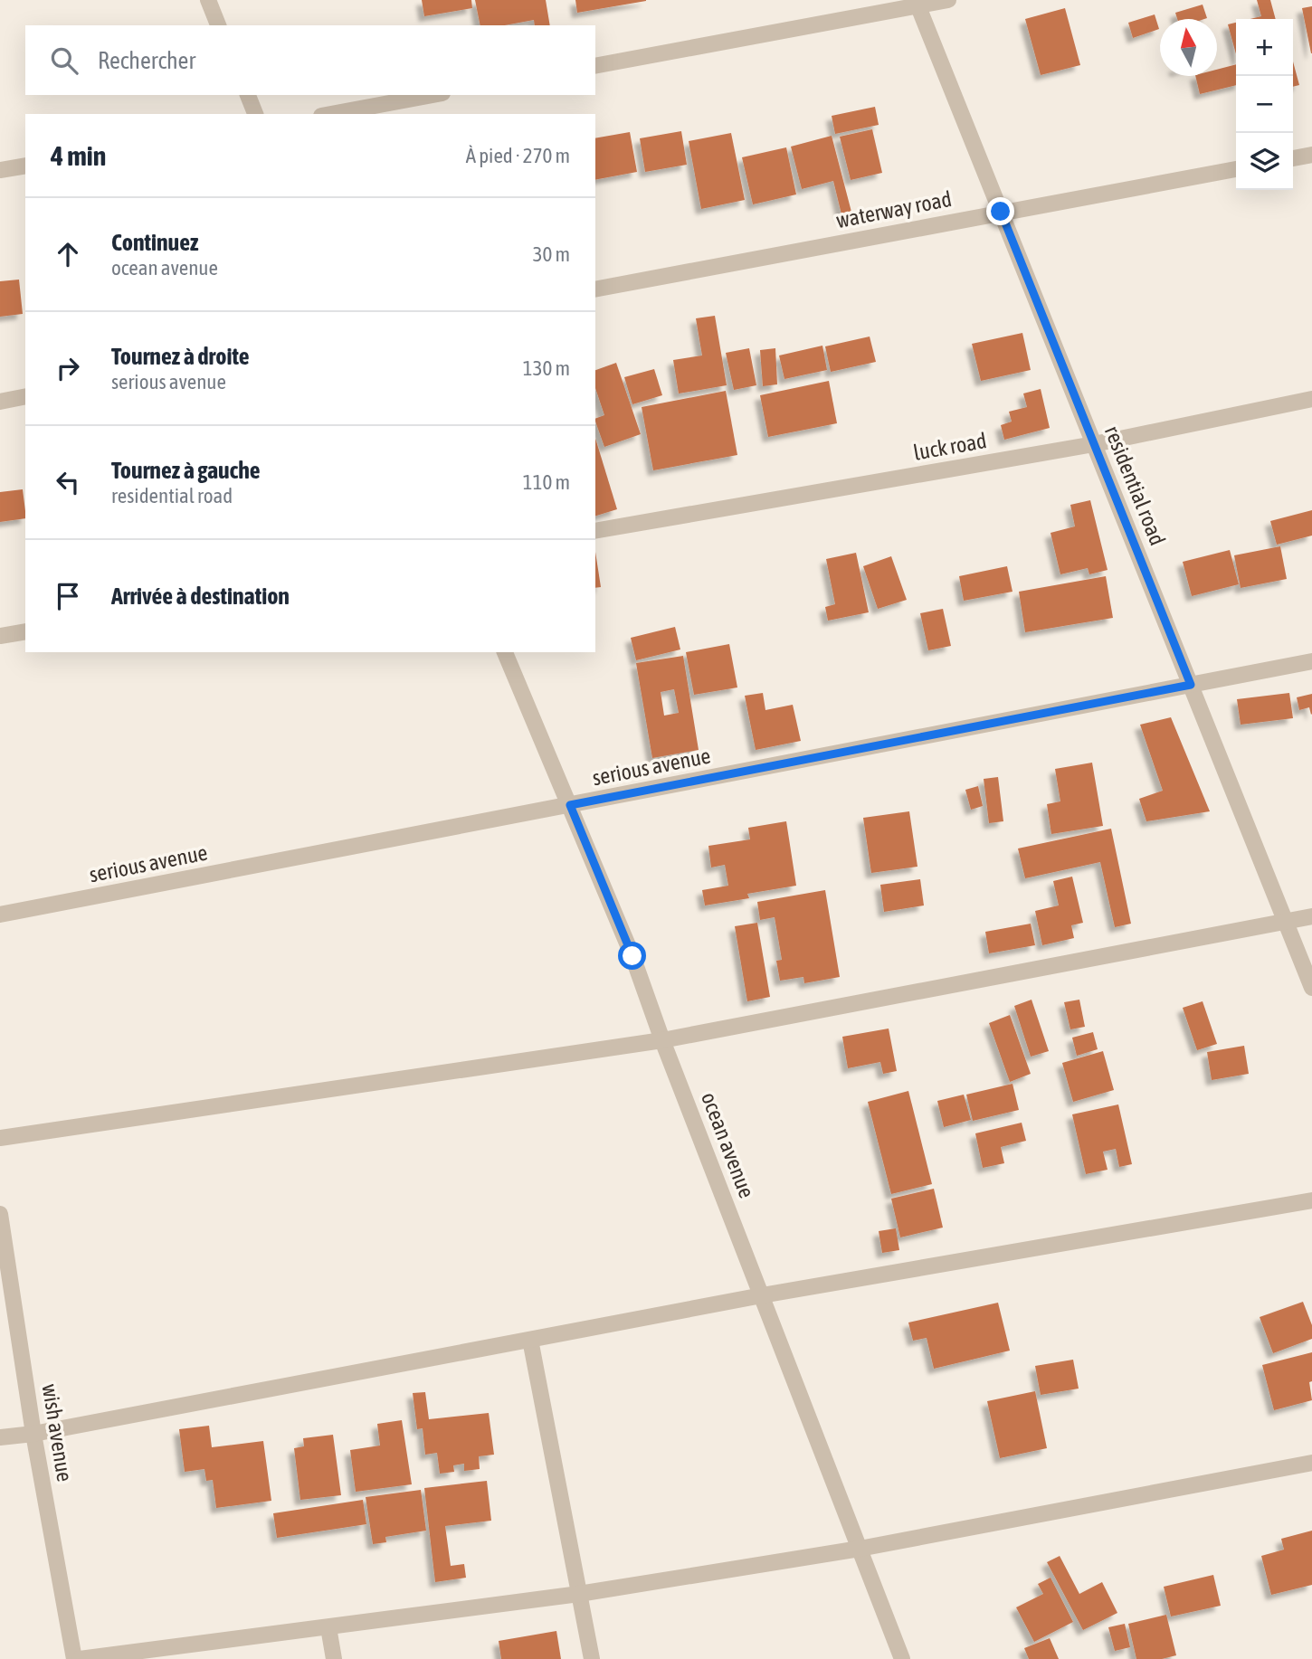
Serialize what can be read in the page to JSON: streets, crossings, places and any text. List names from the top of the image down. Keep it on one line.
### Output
{"streets":{"street":["waterway road","luck road","residential road","serious avenue","ocean avenue","wish avenue"]},"crossings":[["waterway road","residential road"],["luck road","residential road"],["residential road","serious avenue"],["serious avenue","ocean avenue"]],"north":"top","page":{"map_buttons":["+","−"],"search":"Rechercher","heading":["4 min","À pied · 270 m"],"list":[["Continuez","ocean avenue","30 m"],["Tournez à droite","serious avenue","130 m"],["Tournez à gauche","residential road","110 m"],"Arrivée à destination"]}}
